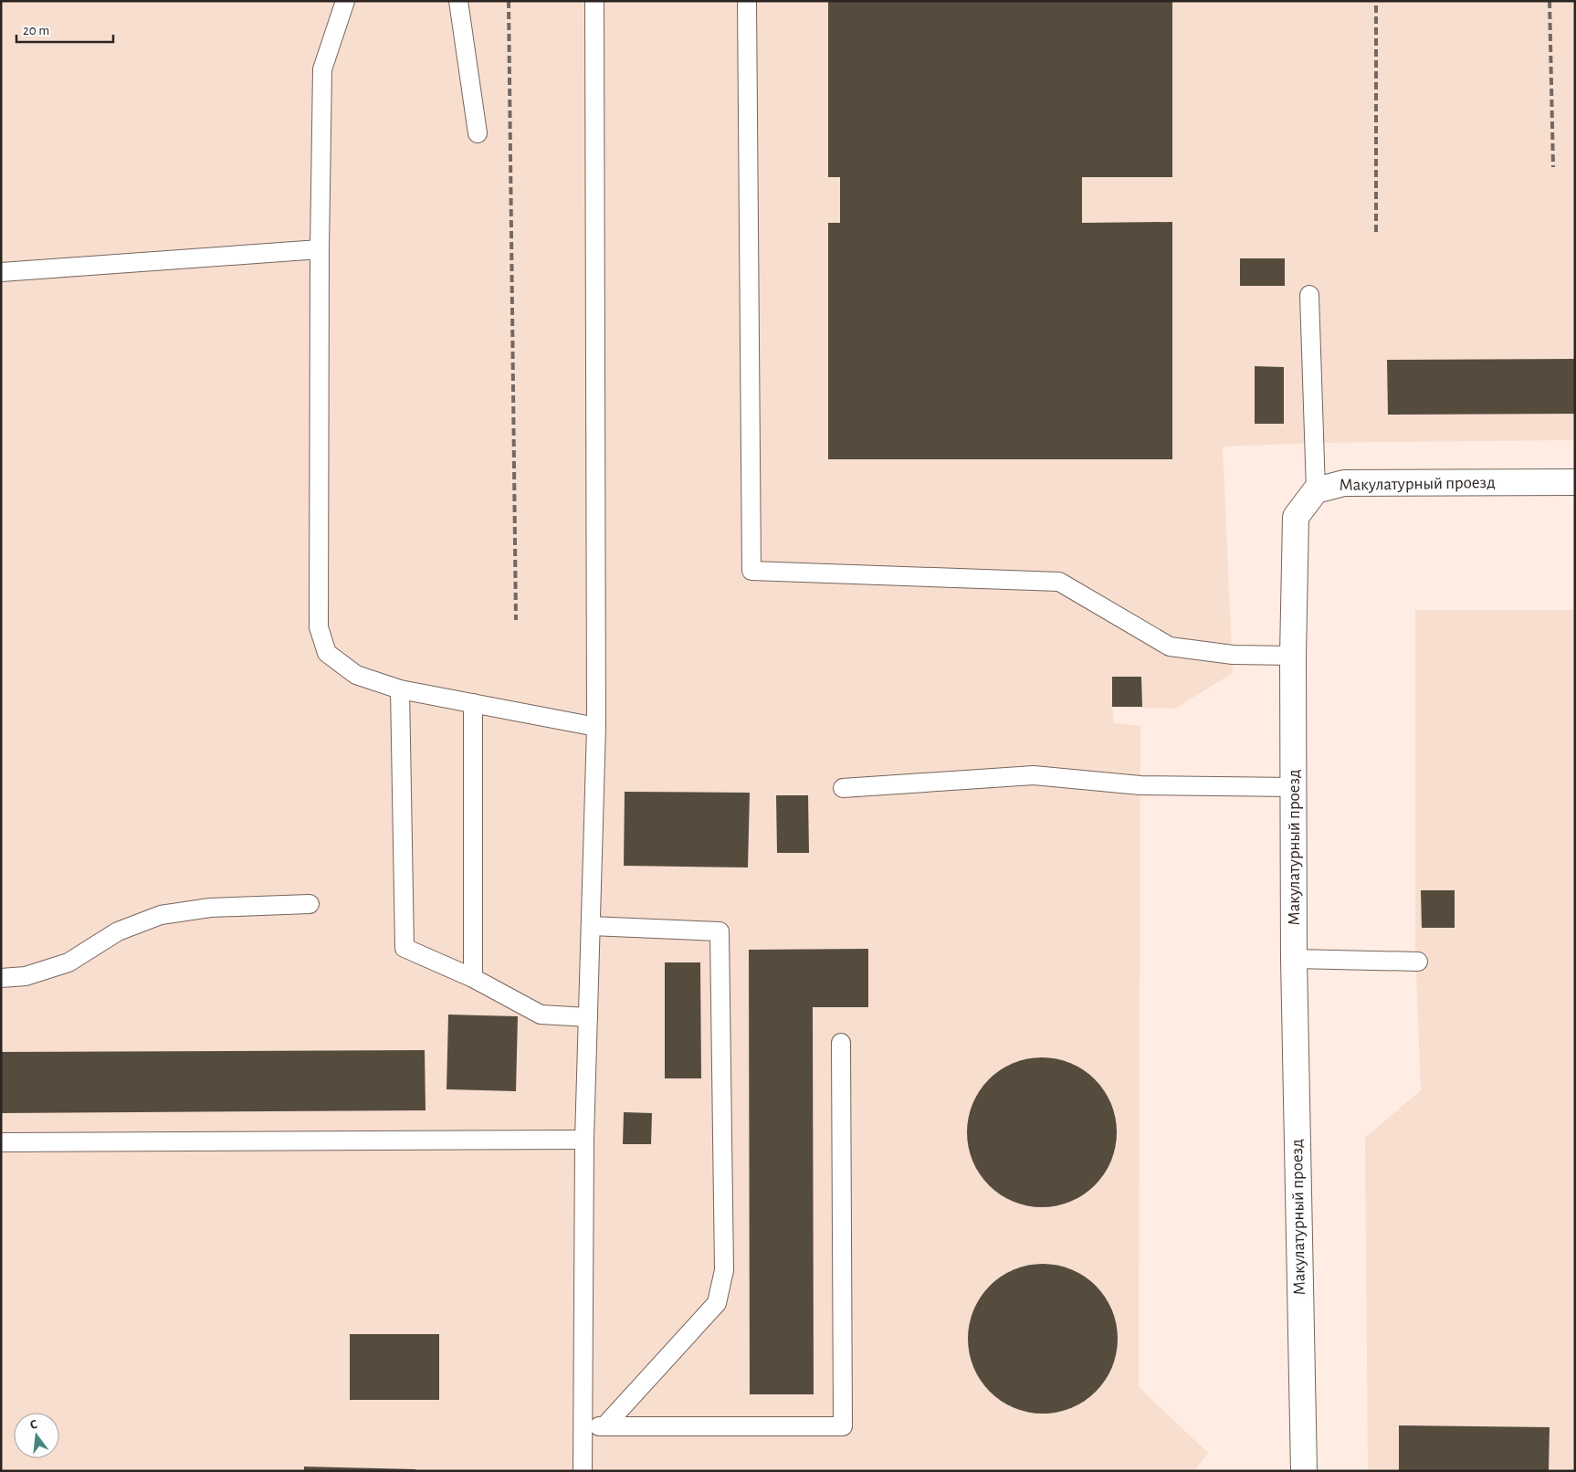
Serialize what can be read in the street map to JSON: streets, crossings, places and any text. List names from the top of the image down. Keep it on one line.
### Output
{"streets":{"street":["Макулатурный проезд"]},"scale_bar":"20 m","north":"top"}
